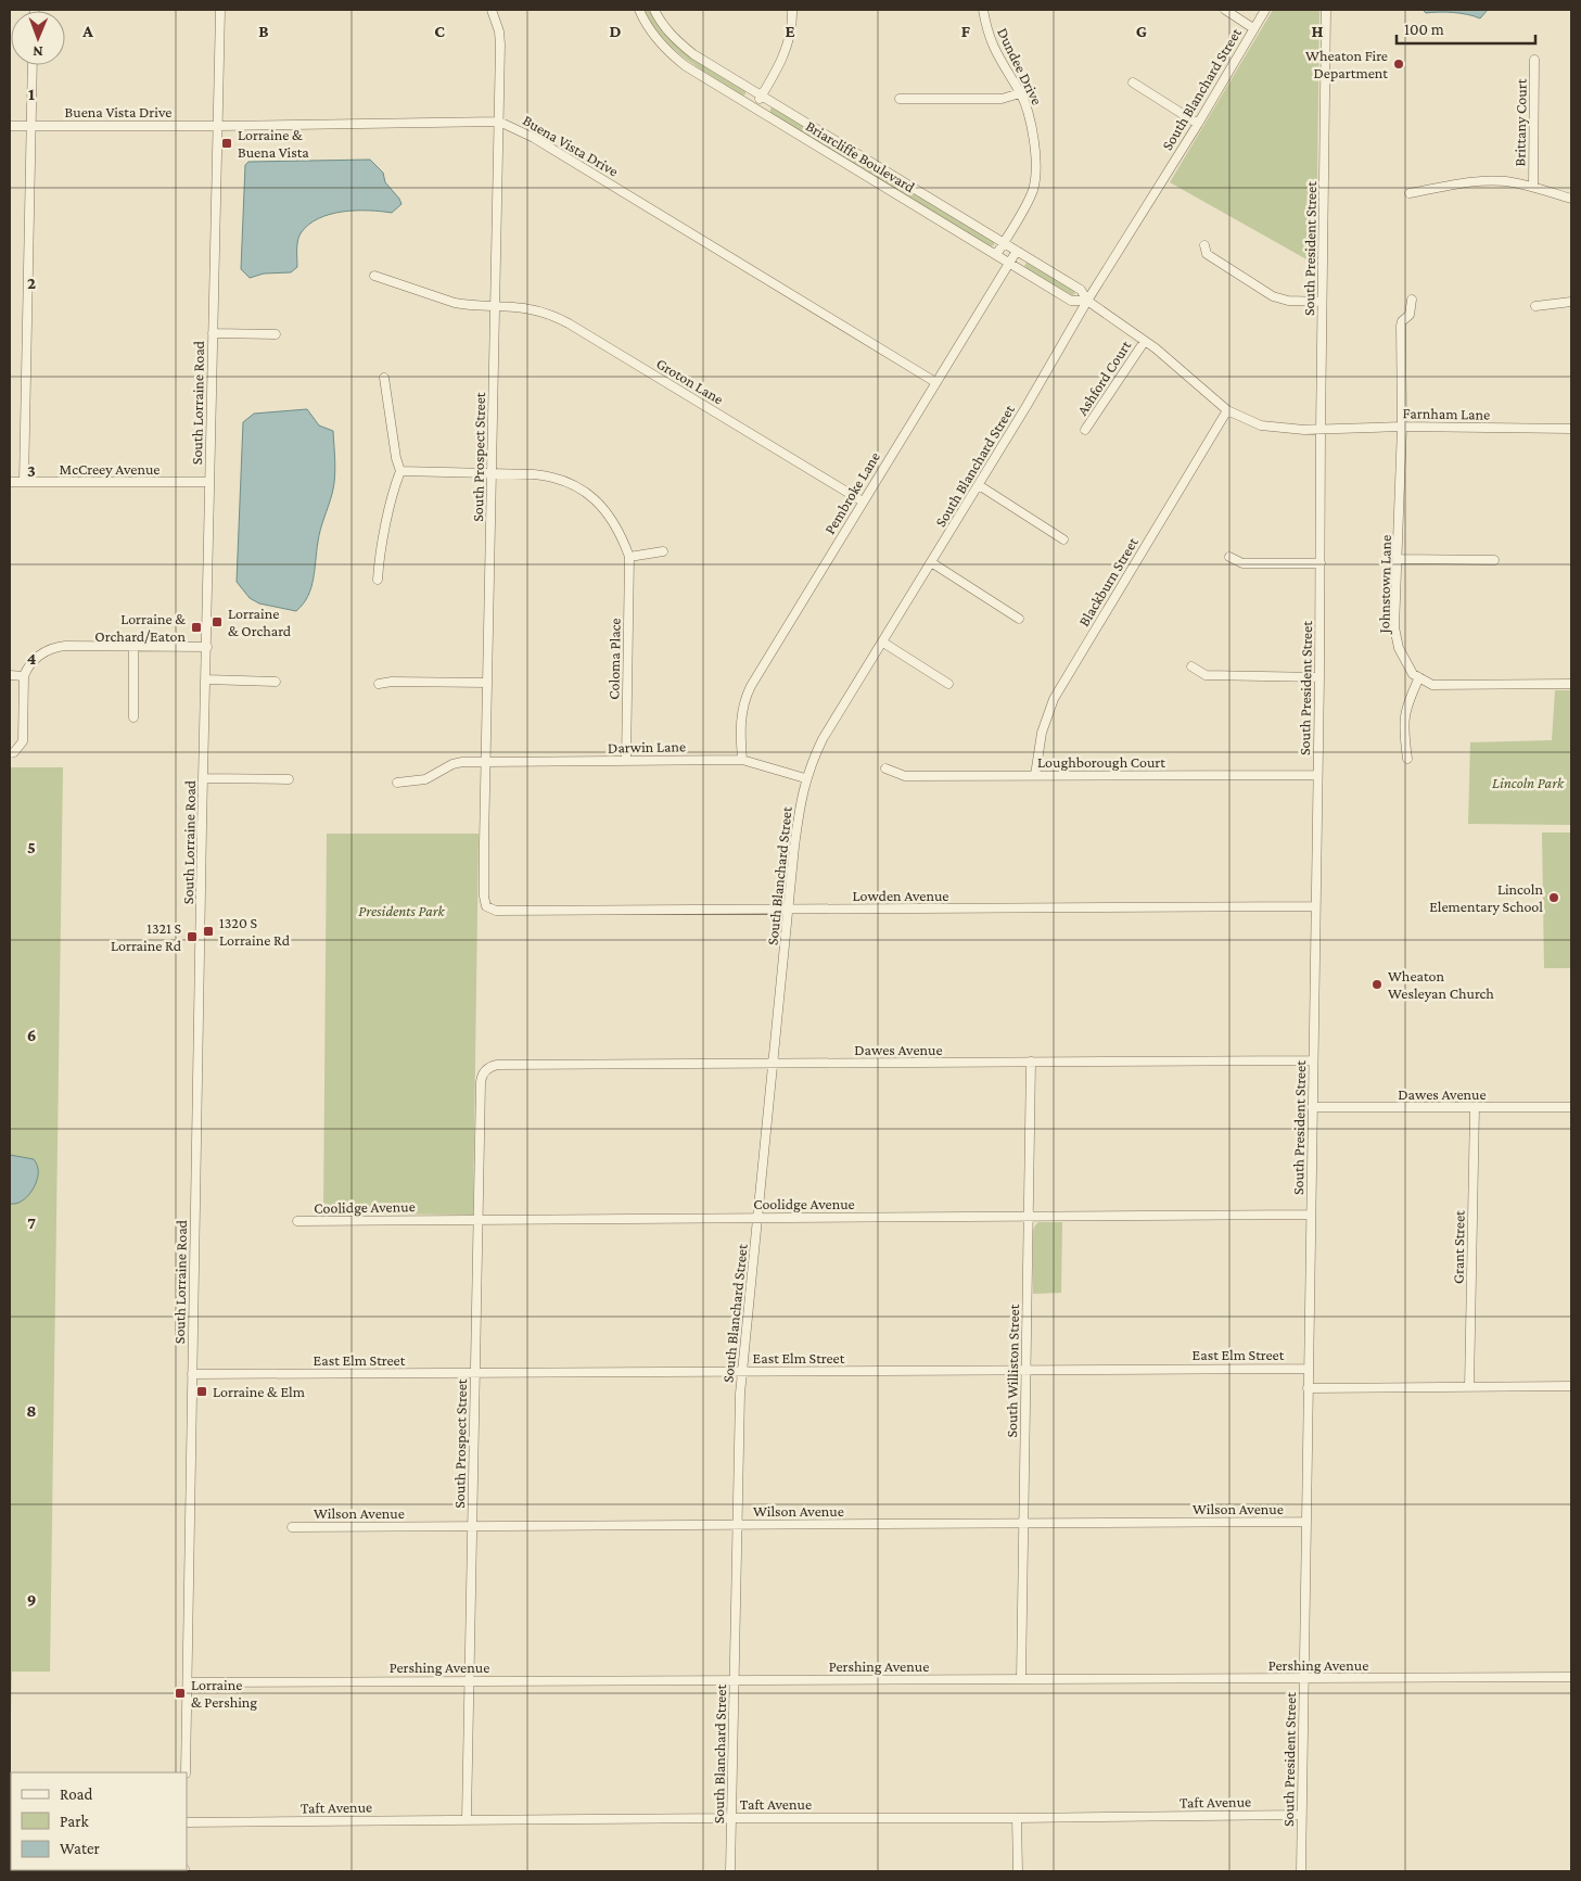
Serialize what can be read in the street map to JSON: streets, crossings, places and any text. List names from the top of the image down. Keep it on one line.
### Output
{"streets":{"street":["Dundee Drive","South Blanchard Street","Buena Vista Drive","Brittany Court","Briarcliffe Boulevard","South President Street","Ashford Court","Groton Lane","South Lorraine Road","Farnham Lane","South Prospect Street","McCreey Avenue","Pembroke Lane","Blackburn Street","Johnstown Lane","Coloma Place","Darwin Lane","Loughborough Court","Lowden Avenue","Dawes Avenue","Coolidge Avenue","Grant Street","East Elm Street","South Williston Street","Wilson Avenue","Pershing Avenue","Taft Avenue"]},"crossings":[["Dundee Drive","Briarcliffe Boulevard"],["South Blanchard Street","Briarcliffe Boulevard"],["South Blanchard Street","Darwin Lane"],["South Blanchard Street","Lowden Avenue"],["South Blanchard Street","Dawes Avenue"],["South Blanchard Street","Coolidge Avenue"],["South Blanchard Street","East Elm Street"],["South Blanchard Street","Wilson Avenue"],["South Blanchard Street","Pershing Avenue"],["South Blanchard Street","Taft Avenue"],["Buena Vista Drive","South Lorraine Road"],["Buena Vista Drive","South Prospect Street"],["Buena Vista Drive","Pembroke Lane"],["Briarcliffe Boulevard","South President Street"],["Briarcliffe Boulevard","Ashford Court"],["Briarcliffe Boulevard","Farnham Lane"],["Briarcliffe Boulevard","Pembroke Lane"],["Briarcliffe Boulevard","Blackburn Street"],["South President Street","Farnham Lane"],["South President Street","Loughborough Court"],["South President Street","Lowden Avenue"],["South President Street","Dawes Avenue"],["South President Street","Coolidge Avenue"],["South President Street","East Elm Street"],["South President Street","Wilson Avenue"],["South President Street","Pershing Avenue"],["South President Street","Taft Avenue"],["Groton Lane","South Prospect Street"],["Groton Lane","Pembroke Lane"],["South Lorraine Road","McCreey Avenue"],["South Lorraine Road","East Elm Street"],["South Lorraine Road","Pershing Avenue"],["Farnham Lane","Johnstown Lane"],["South Prospect Street","Coloma Place"],["South Prospect Street","Darwin Lane"],["South Prospect Street","Lowden Avenue"],["South Prospect Street","Dawes Avenue"],["South Prospect Street","Coolidge Avenue"],["South Prospect Street","East Elm Street"],["South Prospect Street","Wilson Avenue"],["South Prospect Street","Pershing Avenue"],["South Prospect Street","Taft Avenue"],["Pembroke Lane","Darwin Lane"],["Blackburn Street","Loughborough Court"],["Coloma Place","Darwin Lane"],["Dawes Avenue","Grant Street"],["Dawes Avenue","South Williston Street"],["Coolidge Avenue","South Williston Street"],["East Elm Street","South Williston Street"],["South Williston Street","Wilson Avenue"],["South Williston Street","Pershing Avenue"]],"parks":["Lincoln Park","Presidents Park"],"places":{"other":["Wheaton Fire Department","Lincoln Elementary School","Wheaton Wesleyan Church"],"transit":["Lorraine & Buena Vista","Lorraine & Orchard","Lorraine & Orchard/Eaton","1320 S Lorraine Rd","1321 S Lorraine Rd","Lorraine & Elm","Lorraine & Pershing"]},"legend":["Road","Park","Water"],"scale_bar":"100 m","north":"bottom","grid":{"columns":["A","B","C","D","E","F","G","H"],"rows":["1","2","3","4","5","6","7","8","9"]}}
